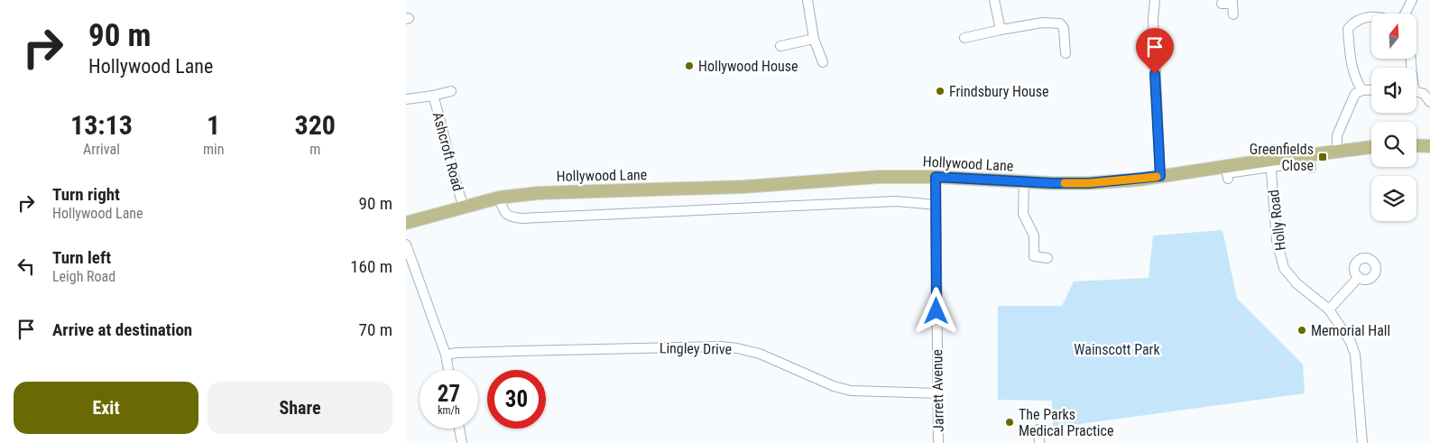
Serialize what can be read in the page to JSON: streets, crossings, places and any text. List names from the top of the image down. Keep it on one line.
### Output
{"streets":{"main road":["Hollywood Lane"],"street":["Ashcroft Road","Holly Road","Lingley Drive","Jarrett Avenue"]},"crossings":[["Ashcroft Road","Hollywood Lane"],["Hollywood Lane","Holly Road"],["Hollywood Lane","Jarrett Avenue"],["Lingley Drive","Jarrett Avenue"]],"parks":["Wainscott Park"],"places":{"other":["Hollywood House","Frindsbury House","Memorial Hall","The Parks Medical Practice"],"transit":["Greenfields Close"]},"north":"top","page":{"turn":["90 m","Hollywood Lane"],"eta":["13:13","Arrival","1","min","320","m"],"list":[{"name":"Turn right","note":"Hollywood Lane","value":"90 m"},{"name":"Turn left","note":"Leigh Road","value":"160 m"},{"name":"Arrive at destination","value":"70 m"}],"speed":"27 km/h","limit":"30","buttons":["Exit","Share"]}}
